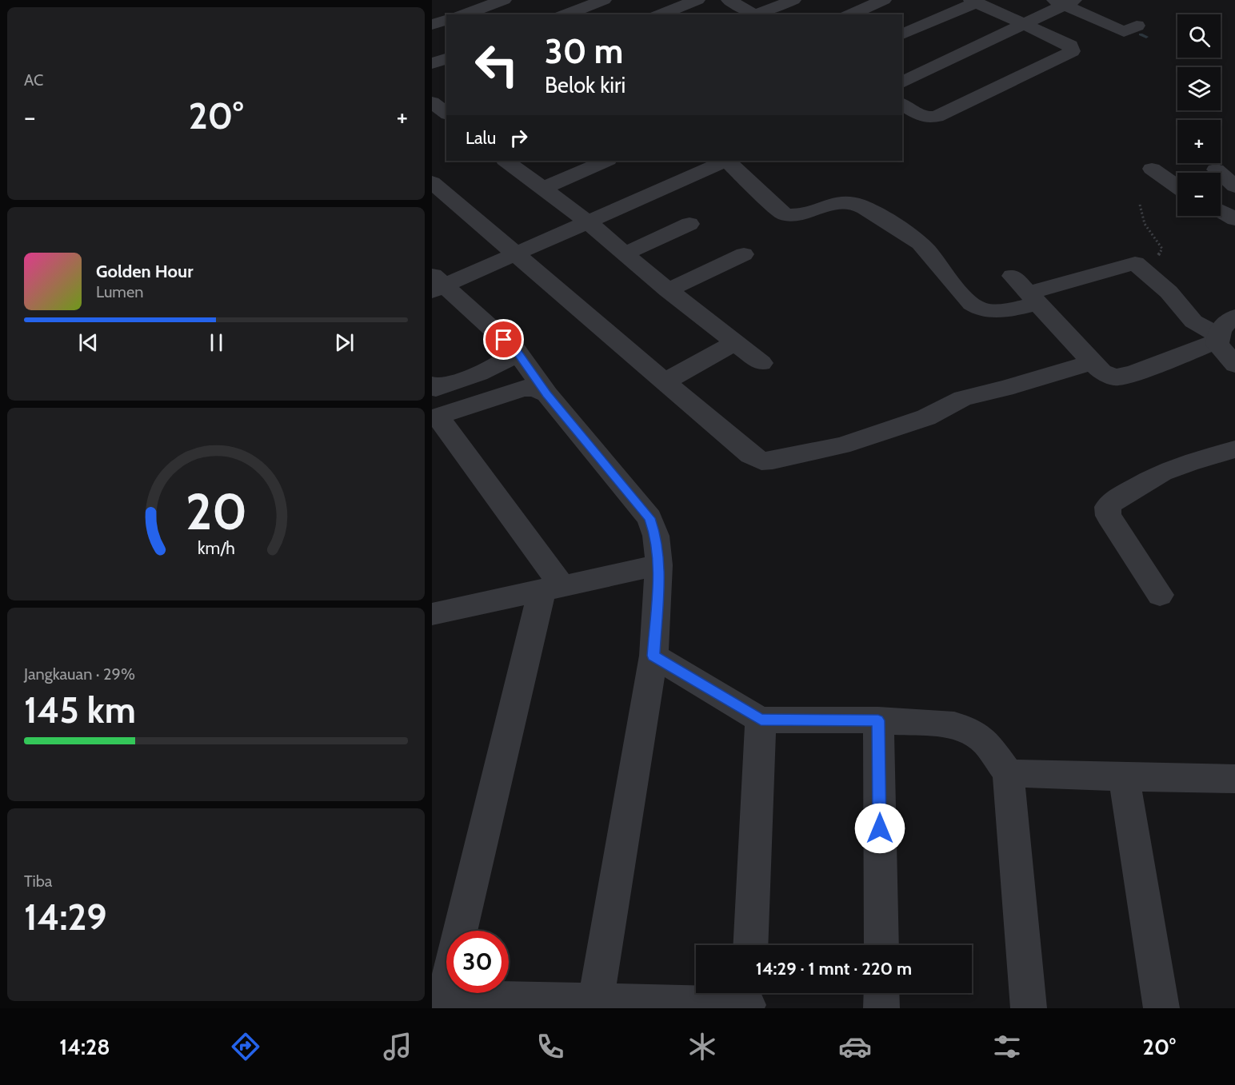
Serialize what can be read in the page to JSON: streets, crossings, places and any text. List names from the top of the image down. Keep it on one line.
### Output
{"page":{"tile":["AC",["Jangkauan · 29%","145 km"],["Tiba","14:29"]],"map_buttons":["+","−"],"turn":["30 m","Belok kiri"],"heat":["−","20°","+"],"then":"Lalu","song":["Golden Hour","Lumen"],"limit":"30","trip":"14:29 · 1 mnt · 220 m","tabs":["14:28","20°"],"gauge":["20","km/h"]}}
